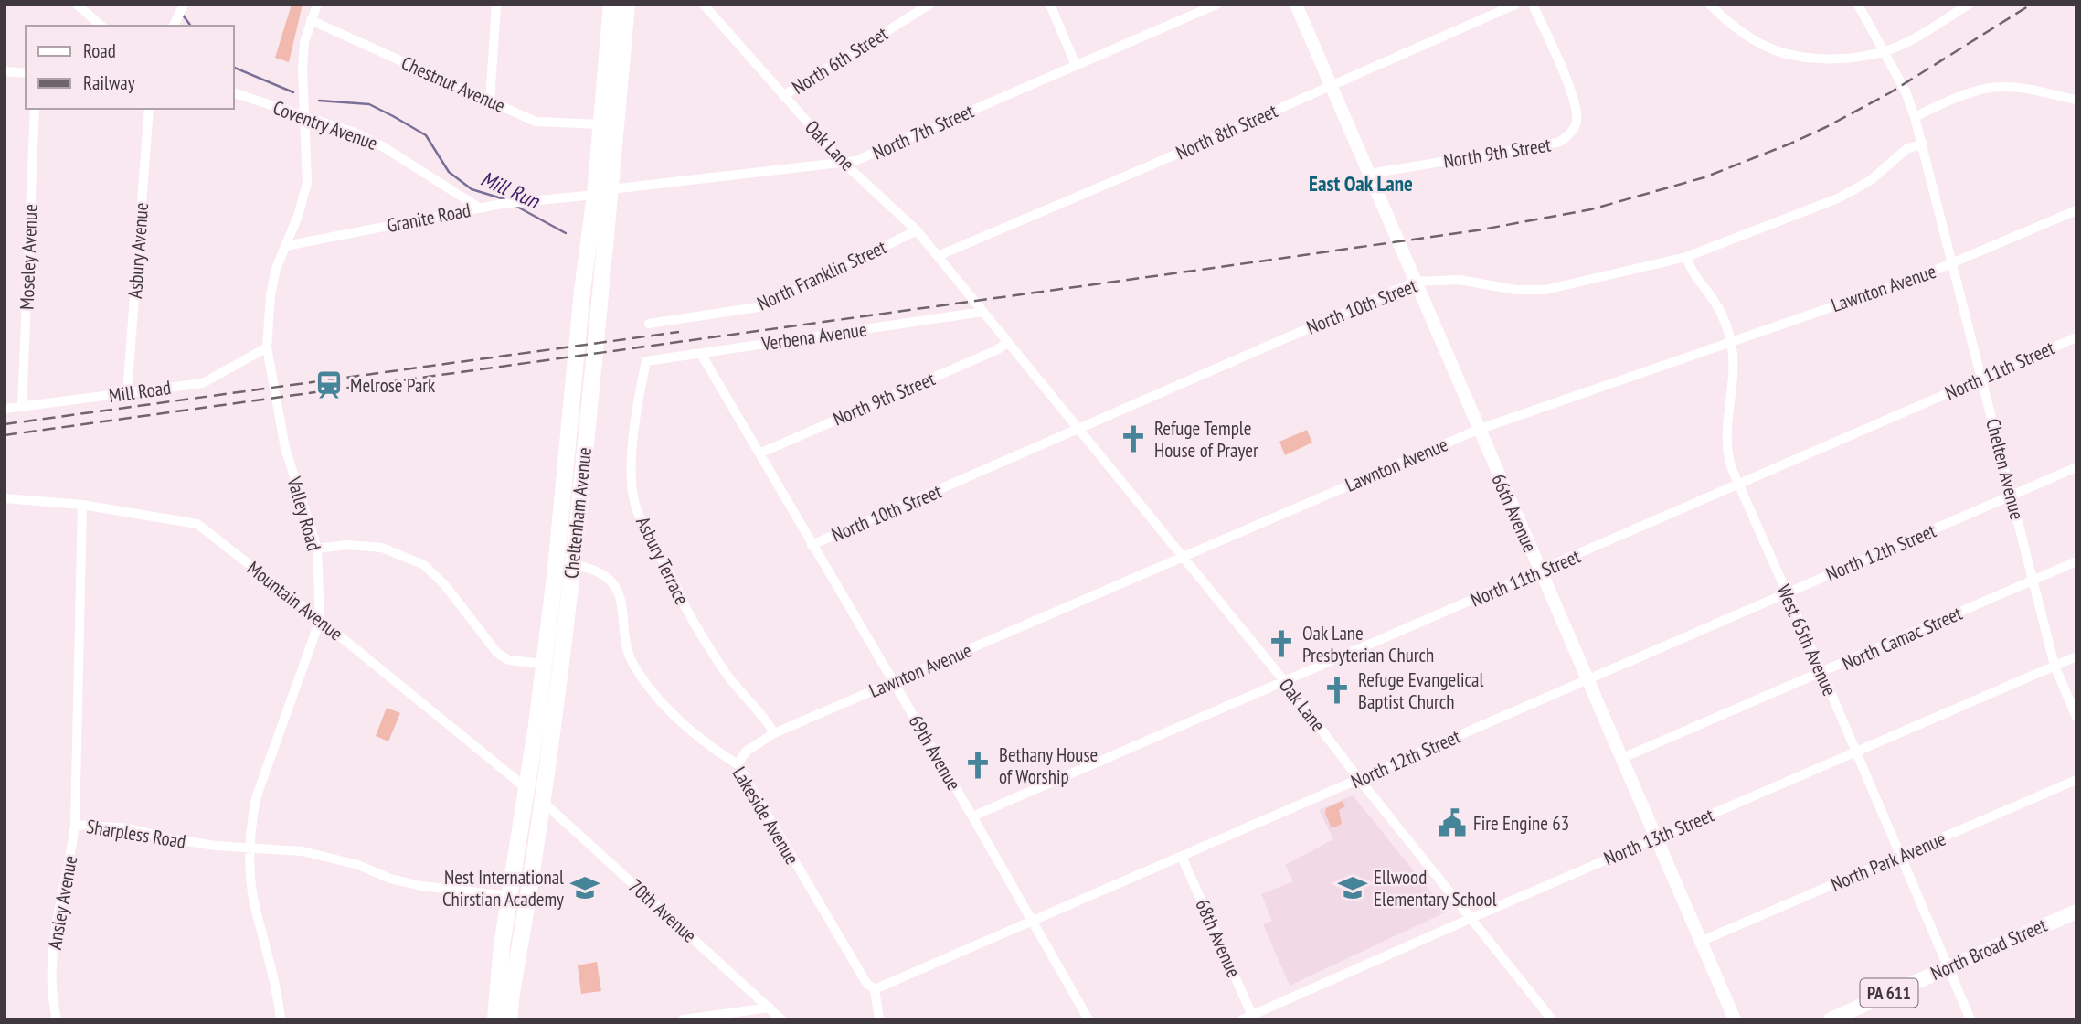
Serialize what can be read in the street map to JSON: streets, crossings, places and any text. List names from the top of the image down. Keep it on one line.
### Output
{"streets":{"highway":["Cheltenham Avenue"],"main road":["North Broad Street","PA 611"],"street":["North 6th Street","Chestnut Avenue","Coventry Avenue","North 7th Street","North 8th Street","Oak Lane","North 9th Street","Granite Road","Asbury Avenue","Moseley Avenue","North Franklin Street","Lawnton Avenue","North 10th Street","Verbena Avenue","North 11th Street","Mill Road","Chelten Avenue","66th Avenue","Valley Road","North 12th Street","Asbury Terrace","Mountain Avenue","North Camac Street","West 65th Avenue","69th Avenue","Lakeside Avenue","Sharpless Road","North 13th Street","North Park Avenue","Ansley Avenue","70th Avenue","68th Avenue"]},"crossings":[["North 6th Street","Oak Lane"],["Chestnut Avenue","Cheltenham Avenue"],["Chestnut Avenue","Valley Road"],["Coventry Avenue","Granite Road"],["Coventry Avenue","Valley Road"],["North 7th Street","Oak Lane"],["North 7th Street","Granite Road"],["North 7th Street","Cheltenham Avenue"],["North 8th Street","Oak Lane"],["North 8th Street","66th Avenue"],["Oak Lane","North 9th Street"],["Oak Lane","North Franklin Street"],["Oak Lane","Lawnton Avenue"],["Oak Lane","North 10th Street"],["Oak Lane","Verbena Avenue"],["Oak Lane","North 11th Street"],["Oak Lane","North 12th Street"],["Oak Lane","North 13th Street"],["North 9th Street","66th Avenue"],["North 9th Street","69th Avenue"],["Granite Road","Cheltenham Avenue"],["Granite Road","Valley Road"],["Asbury Avenue","Mill Road"],["Moseley Avenue","Mill Road"],["Lawnton Avenue","Chelten Avenue"],["Lawnton Avenue","66th Avenue"],["Lawnton Avenue","Asbury Terrace"],["Lawnton Avenue","West 65th Avenue"],["Lawnton Avenue","69th Avenue"],["Lawnton Avenue","Lakeside Avenue"],["North 10th Street","Chelten Avenue"],["North 10th Street","66th Avenue"],["North 10th Street","West 65th Avenue"],["North 10th Street","69th Avenue"],["Verbena Avenue","Asbury Terrace"],["Verbena Avenue","69th Avenue"],["North 11th Street","Chelten Avenue"],["North 11th Street","66th Avenue"],["North 11th Street","West 65th Avenue"],["North 11th Street","69th Avenue"],["Mill Road","Valley Road"],["Chelten Avenue","North 12th Street"],["Chelten Avenue","North Camac Street"],["Chelten Avenue","North 13th Street"],["Cheltenham Avenue","Mountain Avenue"],["Cheltenham Avenue","Lakeside Avenue"],["Cheltenham Avenue","Sharpless Road"],["Cheltenham Avenue","70th Avenue"],["66th Avenue","North 12th Street"],["66th Avenue","North Camac Street"],["66th Avenue","North 13th Street"],["66th Avenue","North Park Avenue"],["Valley Road","Mountain Avenue"],["Valley Road","Sharpless Road"],["North 12th Street","West 65th Avenue"],["North 12th Street","69th Avenue"],["North 12th Street","Lakeside Avenue"],["North 12th Street","68th Avenue"],["Mountain Avenue","Sharpless Road"],["Mountain Avenue","70th Avenue"],["North Camac Street","West 65th Avenue"],["West 65th Avenue","North 13th Street"],["West 65th Avenue","North Park Avenue"],["West 65th Avenue","North Broad Street"],["Sharpless Road","Ansley Avenue"],["North 13th Street","68th Avenue"]],"districts":["East Oak Lane"],"water":["Mill Run"],"places":{"station":["Melrose Park"],"church":["Refuge Temple House of Prayer","Oak Lane Presbyterian Church","Refuge Evangelical Baptist Church","Bethany House of Worship"],"public building":["Fire Engine 63"],"school or university":["Nest International Chirstian Academy","Ellwood Elementary School"]},"legend":["Road","Railway"]}
